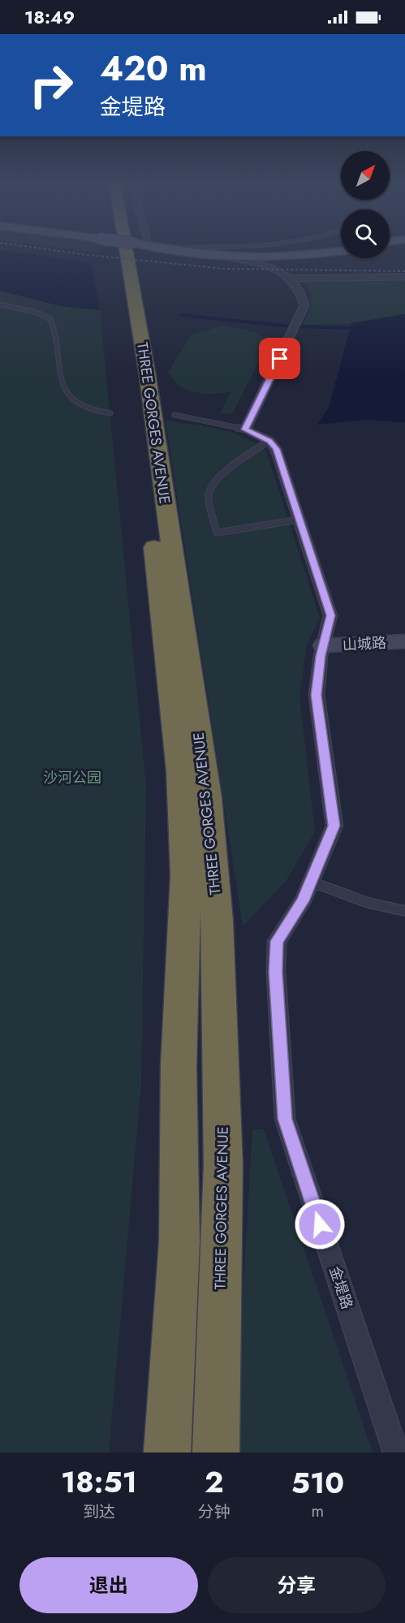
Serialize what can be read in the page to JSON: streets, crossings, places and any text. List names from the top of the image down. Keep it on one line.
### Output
{"streets":{"highway":["THREE GORGES AVENUE"],"street":["山城路","金堤路"]},"crossings":[["山城路","金堤路"]],"parks":["沙河公园"],"north":"top right","page":{"status":"18:49","turn":["420 m","金堤路"],"eta":["18:51","到达","2","分钟","510","m"],"buttons":["退出","分享"]}}
